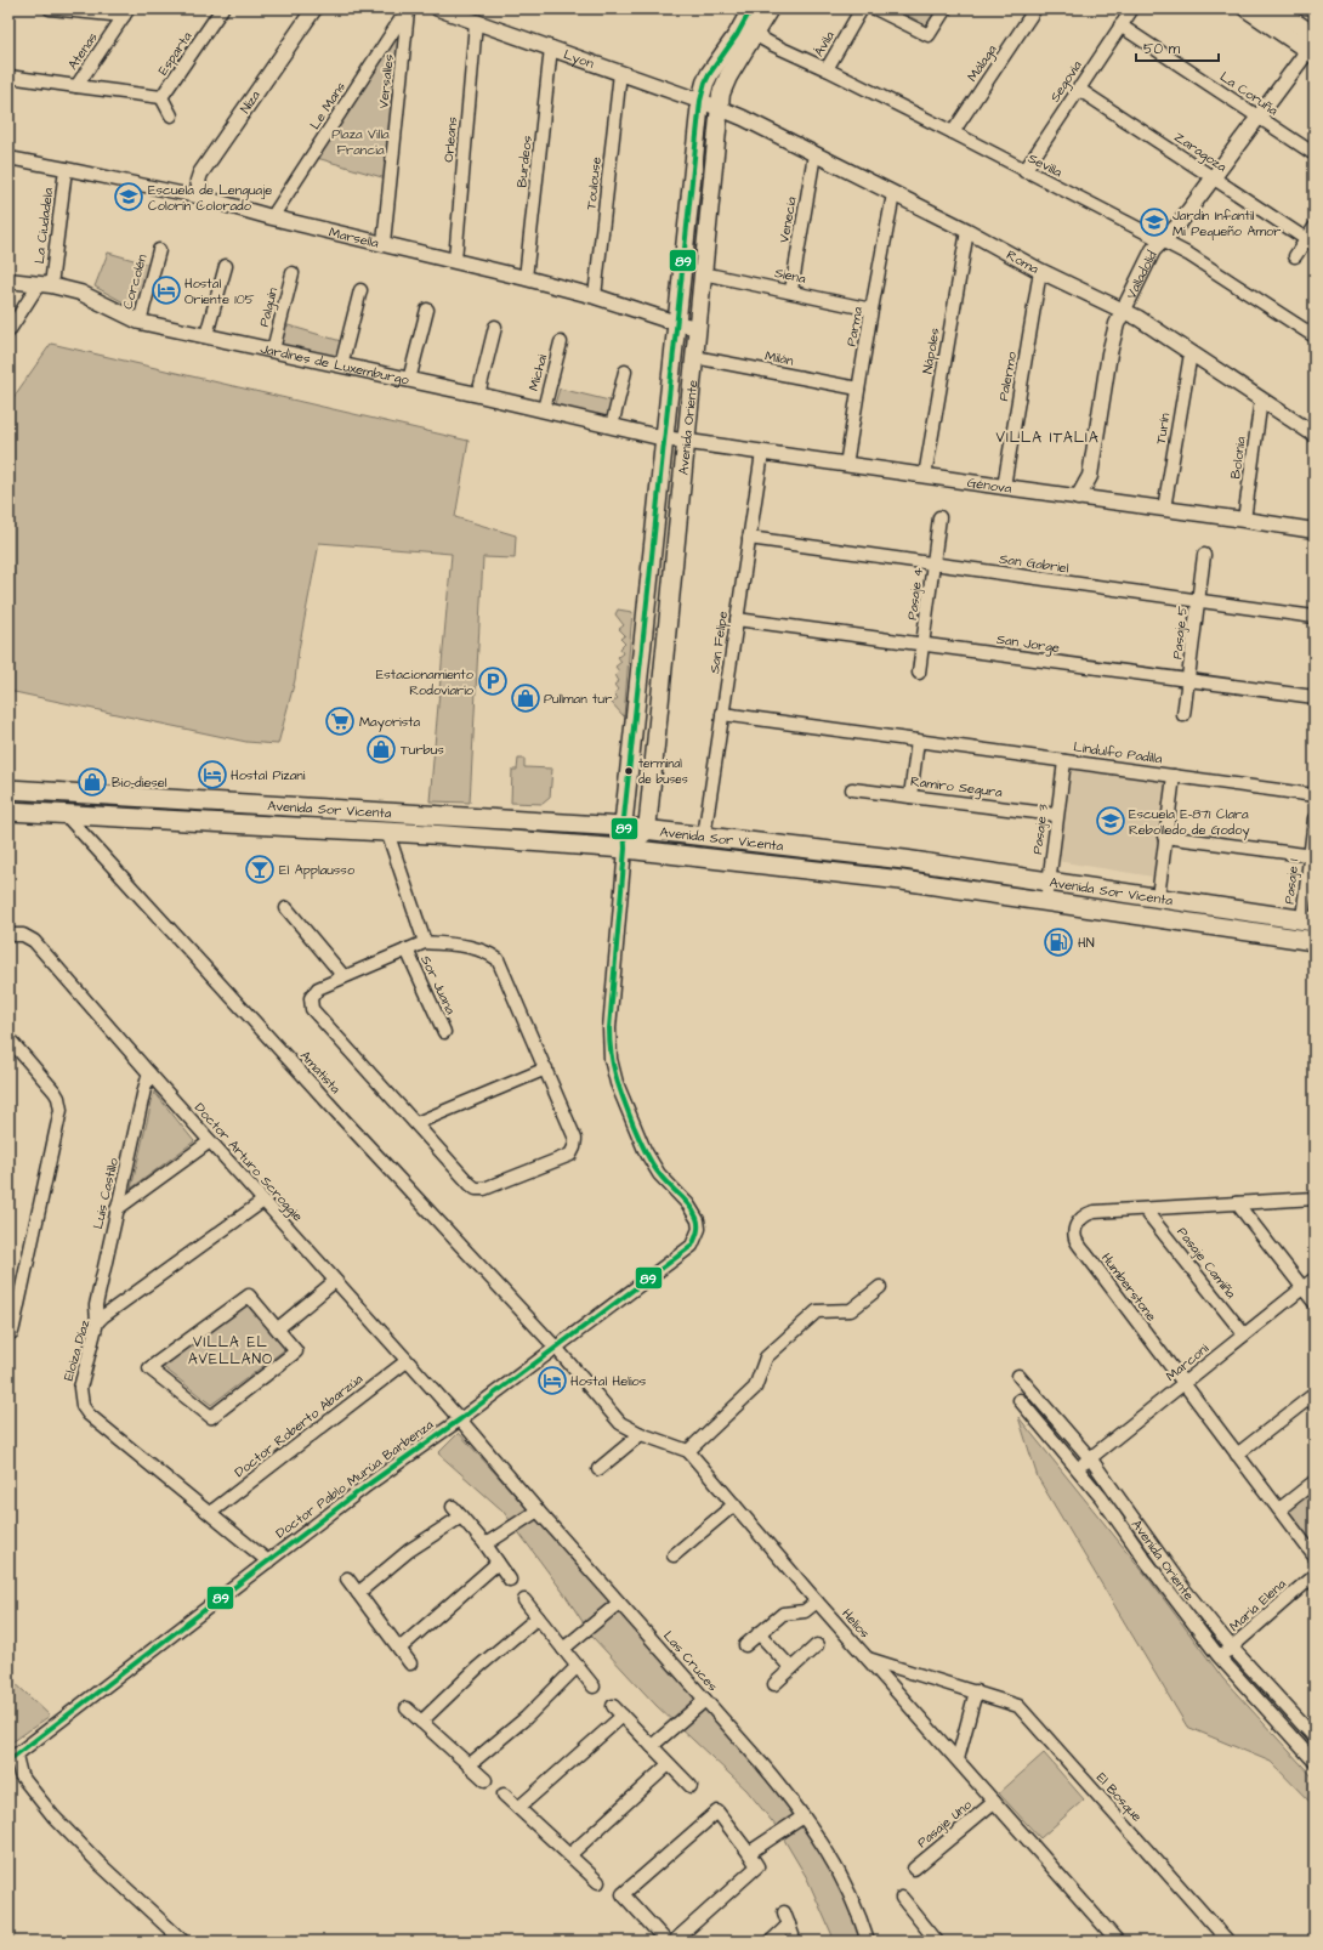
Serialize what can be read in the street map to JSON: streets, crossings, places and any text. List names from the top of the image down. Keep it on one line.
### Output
{"streets":{"main road":["Avenida Oriente","Avenida Sor Vicenta"],"street":["Ávila","Atenas","Esparta","Lyon","Málaga","Versalles","Segovia","La Coruña","Niza","Le Mans","Orleans","Zaragoza","Burdeos","Sevilla","Toulouse","Venecia","La Ciudadela","Marsella","Roma","Siena","Valladolid","Corcolén","Palguín","Parma","Nápoles","Milán","Jardines de Luxemburgo","Michai","Palermo","Turín","Bolonia","Génova","San Gabriel","Pasaje 4","Pasaje 5","San Felipe","San Jorge","Lindulfo Padilla","Ramiro Segura","Pasaje 3","Pasaje 1","Sor Juana","Amatista","Doctor Arturo Scroggie","Luis Castillo","Pasaje Camiña","Humberstone","Eloiza Díaz","Marconi","Doctor Roberto Abarzúa","Doctor Pablo Murúa Barbenza","María Elena","Helios","Las Cruces","El Bosque","Pasaje Uno"]},"crossings":[["Ávila","Sevilla"],["Atenas","Esparta"],["Lyon","Orleans"],["Lyon","Burdeos"],["Lyon","Toulouse"],["Lyon","Roma"],["Lyon","Avenida Oriente"],["Málaga","Sevilla"],["Versalles","Le Mans"],["Versalles","Marsella"],["Segovia","La Coruña"],["Segovia","Zaragoza"],["Segovia","Sevilla"],["La Coruña","Valladolid"],["Niza","Marsella"],["Le Mans","Marsella"],["Orleans","Marsella"],["Zaragoza","Valladolid"],["Burdeos","Marsella"],["Sevilla","Valladolid"],["Sevilla","Avenida Oriente"],["Toulouse","Marsella"],["Venecia","Roma"],["Venecia","Siena"],["La Ciudadela","Marsella"],["La Ciudadela","Jardines de Luxemburgo"],["Marsella","Avenida Oriente"],["Roma","Valladolid"],["Roma","Parma"],["Roma","Nápoles"],["Roma","Palermo"],["Roma","Avenida Oriente"],["Roma","Turín"],["Roma","Bolonia"],["Siena","Parma"],["Siena","Avenida Oriente"],["Valladolid","Génova"],["Corcolén","Jardines de Luxemburgo"],["Palguín","Jardines de Luxemburgo"],["Parma","Milán"],["Parma","Génova"],["Nápoles","Génova"],["Milán","Avenida Oriente"],["Jardines de Luxemburgo","Michai"],["Jardines de Luxemburgo","Avenida Oriente"],["Jardines de Luxemburgo","Génova"],["Palermo","Génova"],["Avenida Oriente","Génova"],["Avenida Oriente","Avenida Sor Vicenta"],["Avenida Oriente","Marconi"],["Avenida Oriente","Doctor Pablo Murúa Barbenza"],["Avenida Oriente","María Elena"],["Turín","Génova"],["Bolonia","Génova"],["Génova","San Felipe"],["San Gabriel","Pasaje 4"],["San Gabriel","Pasaje 5"],["San Gabriel","San Felipe"],["Pasaje 4","San Jorge"],["Pasaje 5","San Jorge"],["San Felipe","San Jorge"],["San Felipe","Lindulfo Padilla"],["San Felipe","Avenida Sor Vicenta"],["Lindulfo Padilla","Pasaje 3"],["Ramiro Segura","Pasaje 3"],["Avenida Sor Vicenta","Pasaje 3"],["Avenida Sor Vicenta","Pasaje 1"],["Avenida Sor Vicenta","Amatista"],["Amatista","Doctor Pablo Murúa Barbenza"],["Amatista","Helios"],["Doctor Arturo Scroggie","Luis Castillo"],["Doctor Arturo Scroggie","Eloiza Díaz"],["Doctor Arturo Scroggie","Doctor Roberto Abarzúa"],["Doctor Arturo Scroggie","Doctor Pablo Murúa Barbenza"],["Doctor Arturo Scroggie","Las Cruces"],["Luis Castillo","Eloiza Díaz"],["Pasaje Camiña","Humberstone"],["Pasaje Camiña","Marconi"],["Humberstone","Marconi"],["Eloiza Díaz","Doctor Roberto Abarzúa"],["Eloiza Díaz","Doctor Pablo Murúa Barbenza"],["Doctor Pablo Murúa Barbenza","Helios"],["Doctor Pablo Murúa Barbenza","Las Cruces"],["Helios","El Bosque"],["Helios","Pasaje Uno"]],"districts":["VILLA ITALIA","VILLA EL AVELLANO"],"parks":["Plaza Villa Francia"],"places":{"school or university":["Escuela de Lenguaje Colorín Colorado","Jardín Infantil Mi Pequeño Amor","Escuela E-871 Clara Rebolledo de Godoy"],"hotel":["Hostal Oriente 105","Hostal Pizani","Hostal Helios"],"parking":["Estacionamiento Rodoviario"],"shop":["Pullman tur","Turbus","Bio-diesel"],"supermarket":["Mayorista"],"other":["terminal de buses"],"bar":["El Applausso"],"fuel station":["HN"]},"lines":["transit line 89"],"scale_bar":"50 m"}
